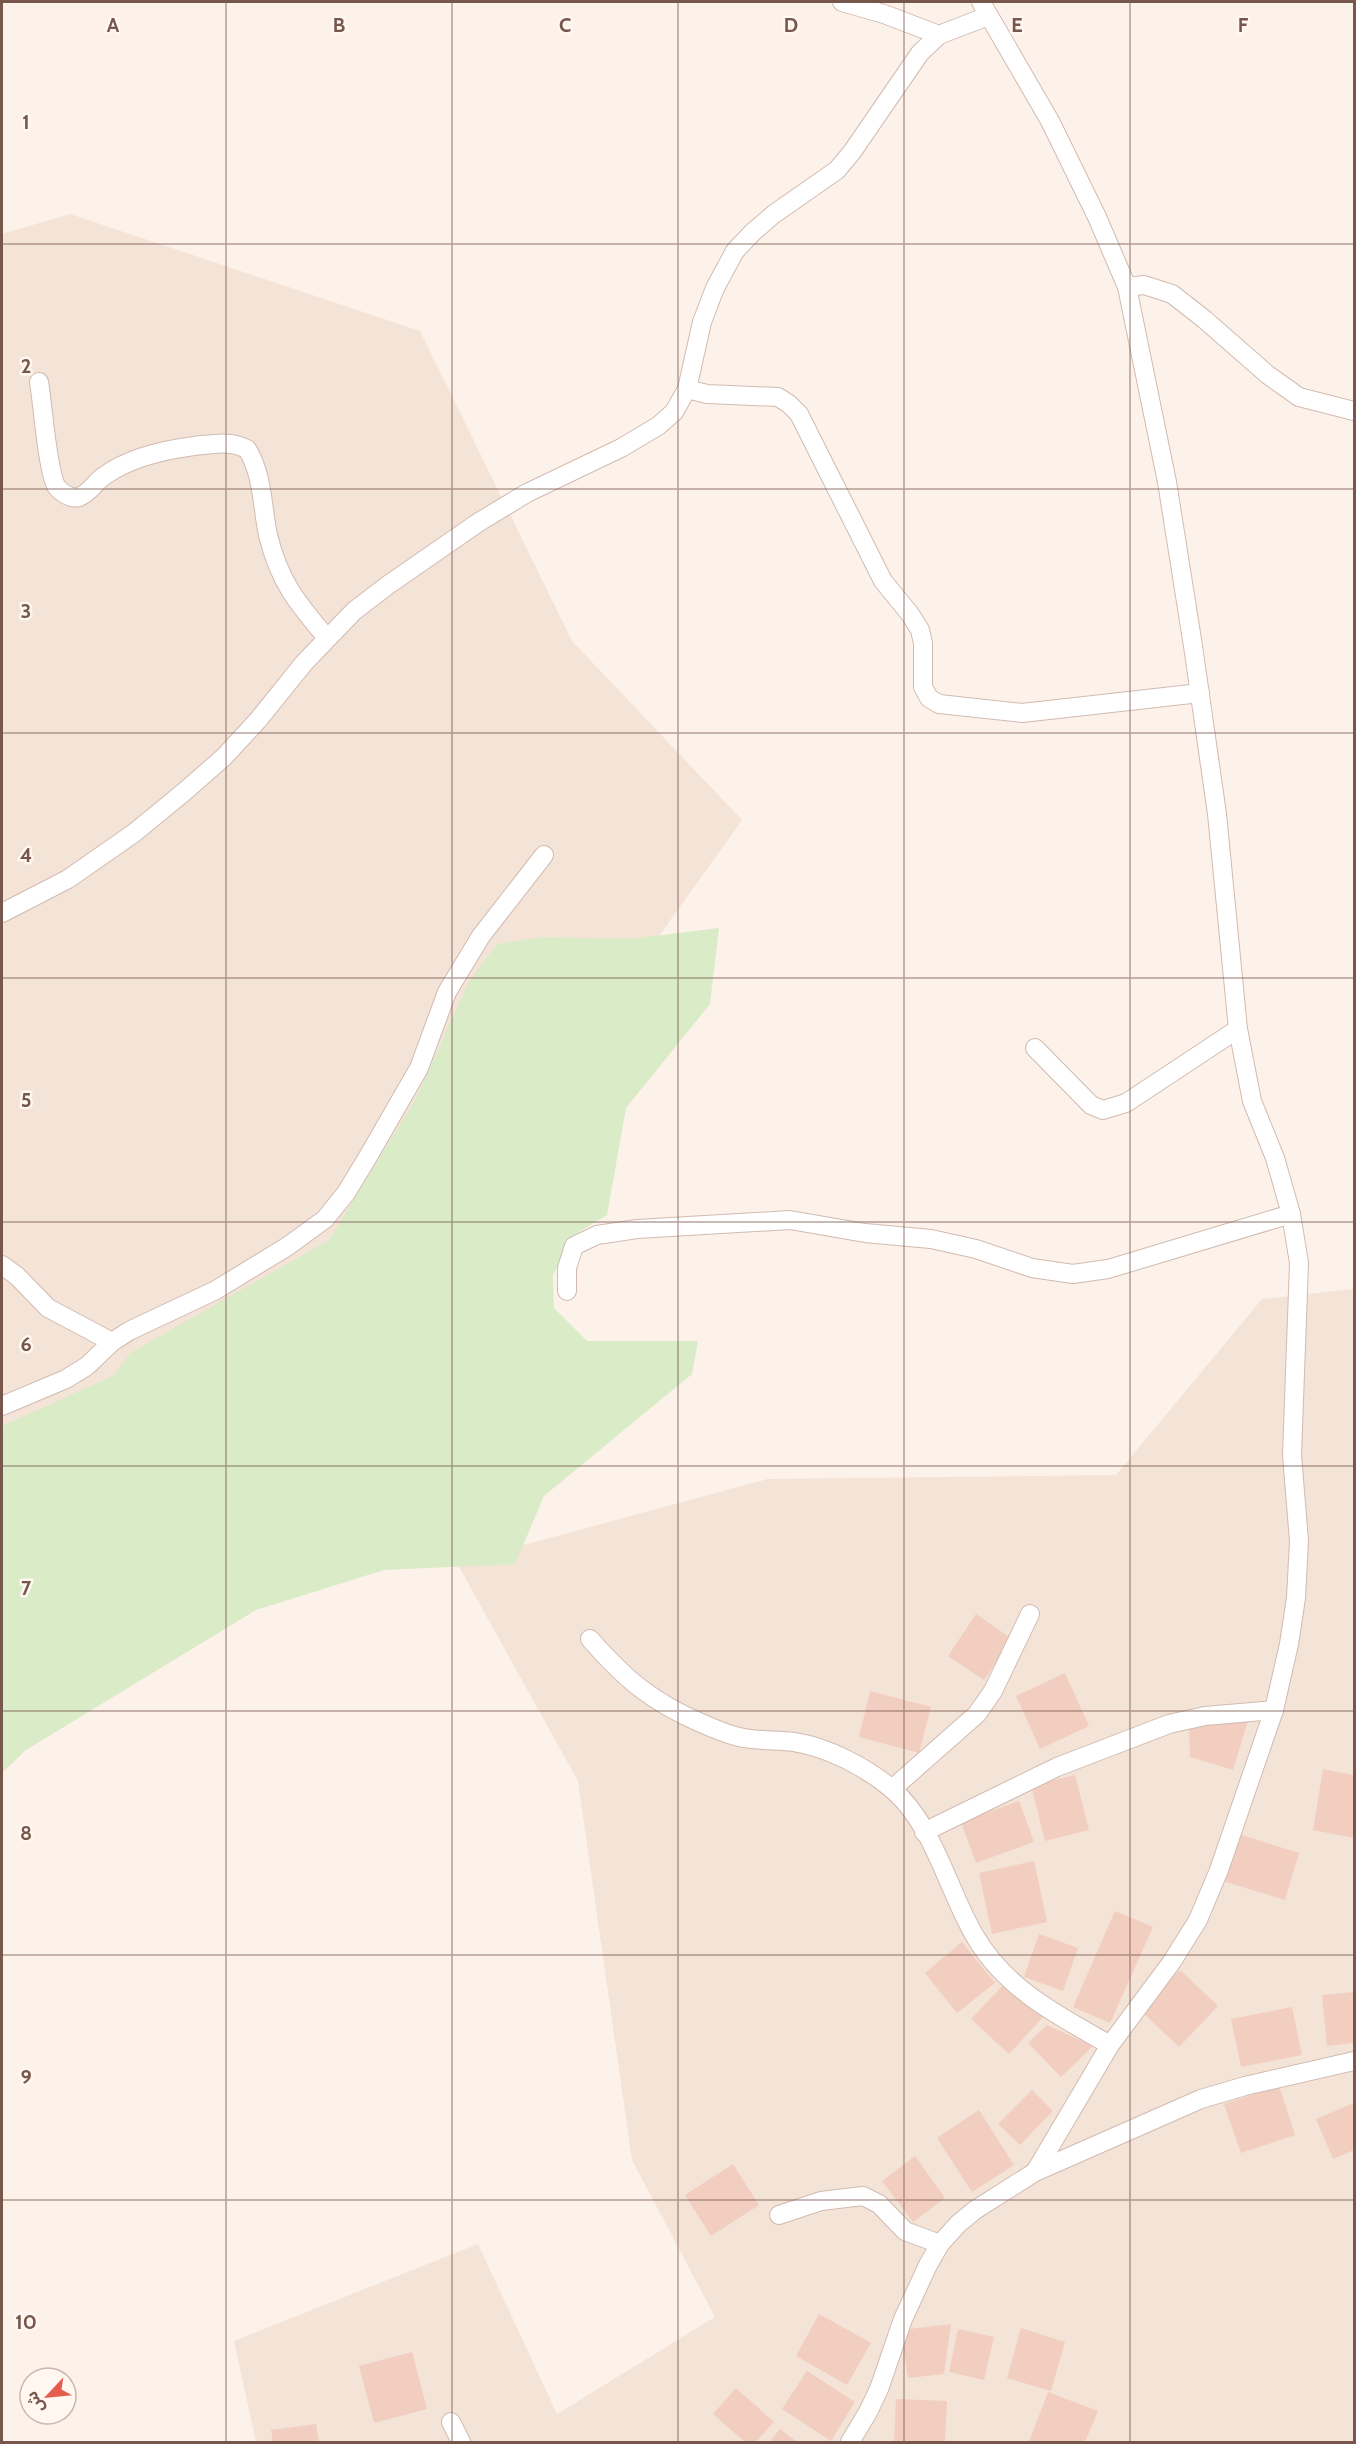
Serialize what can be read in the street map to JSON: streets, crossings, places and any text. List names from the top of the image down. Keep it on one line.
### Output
{"north":"bottom left","grid":{"columns":["A","B","C","D","E","F"],"rows":["1","2","3","4","5","6","7","8","9","10"]}}
